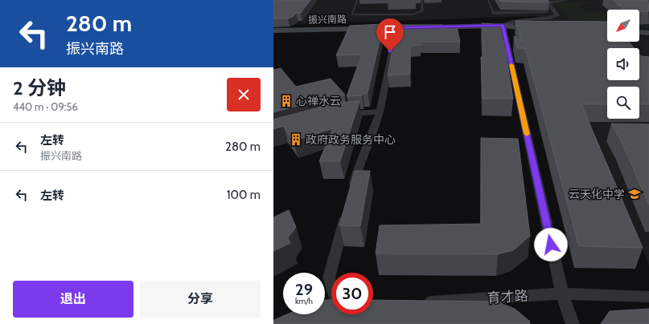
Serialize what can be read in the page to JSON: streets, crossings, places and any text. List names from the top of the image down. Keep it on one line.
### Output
{"streets":{"main road":["振兴南路"],"street":["育才路"]},"places":{"building":["心禅水云","政府政务服务中心"],"school or university":["云天化中学"]},"north":"bottom left","page":{"turn":["280 m","振兴南路"],"heading":["2 分钟","440 m · 09:56"],"list":[{"name":"左转","note":"振兴南路","value":"280 m"},{"name":"左转","value":"100 m"}],"speed":"29 km/h","limit":"30","buttons":["退出","分享"]}}
